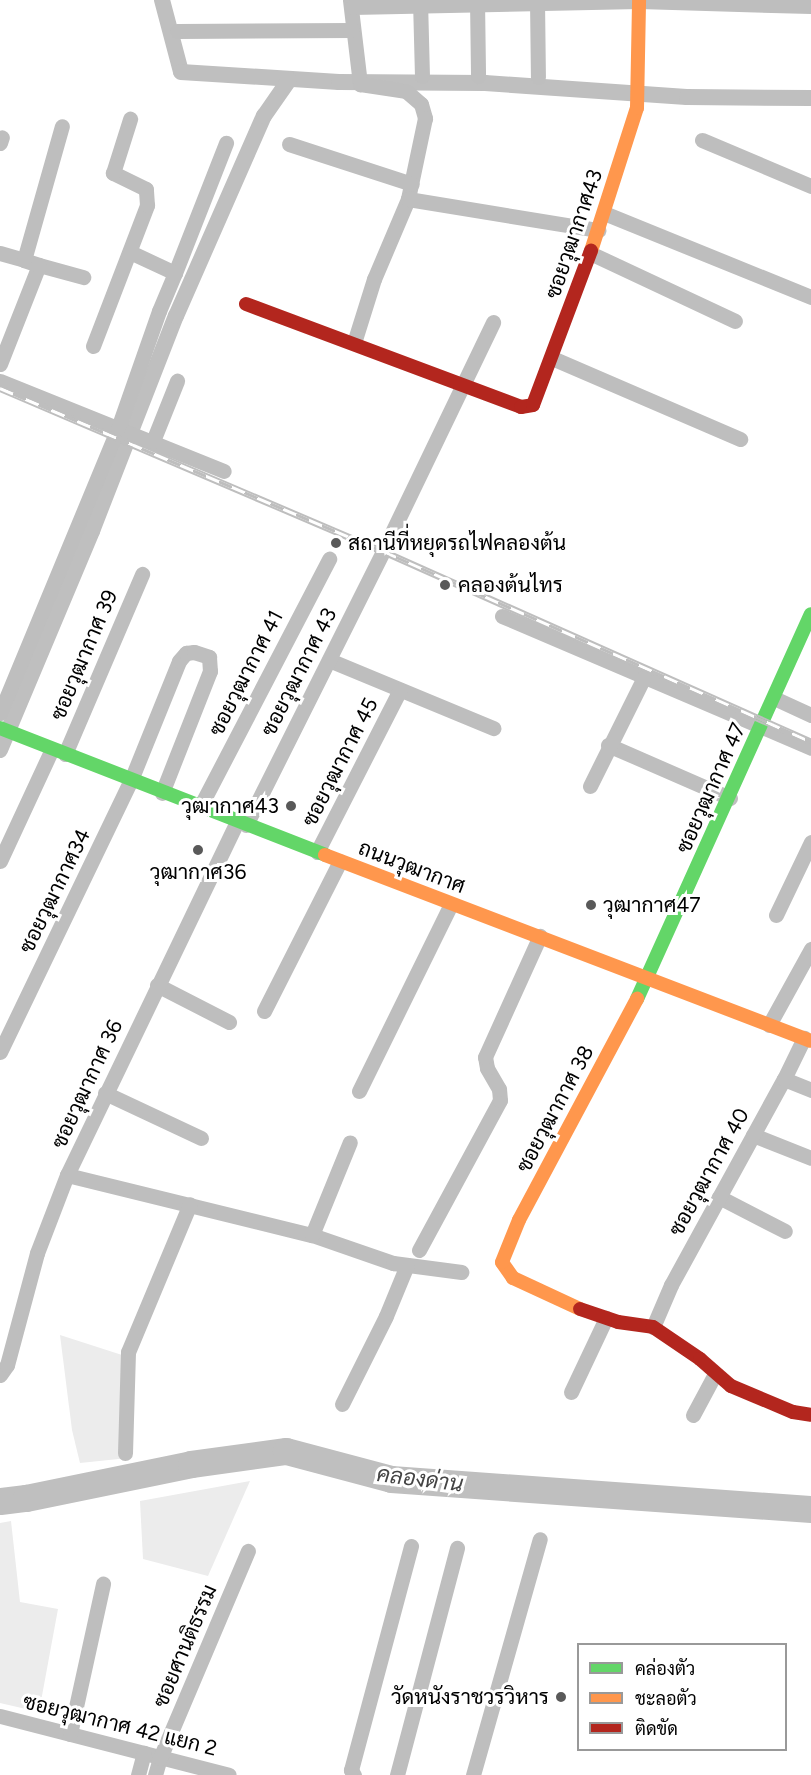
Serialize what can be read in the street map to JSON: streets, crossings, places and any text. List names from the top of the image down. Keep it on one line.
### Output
{"streets":{"street":["ซอยวุฒากาศ43","ซอยวุฒากาศ 39","ซอยวุฒากาศ 43","ซอยวุฒากาศ 41","ซอยวุฒากาศ 45","ซอยวุฒากาศ 47","ถนนวุฒากาศ","ซอยวุฒากาศ34","ซอยวุฒากาศ 36","ซอยวุฒากาศ 38","ซอยวุฒากาศ 40","ซอยศานติธรรม","ซอยวุฒากาศ 42 แยก 2"]},"crossings":[["ซอยวุฒากาศ43","ซอยวุฒากาศ 43"],["ซอยวุฒากาศ 39","ถนนวุฒากาศ"],["ซอยวุฒากาศ 43","ถนนวุฒากาศ"],["ซอยวุฒากาศ 43","ซอยวุฒากาศ 36"],["ซอยวุฒากาศ 41","ถนนวุฒากาศ"],["ซอยวุฒากาศ 45","ถนนวุฒากาศ"],["ซอยวุฒากาศ 47","ถนนวุฒากาศ"],["ซอยวุฒากาศ 47","ซอยวุฒากาศ 38"],["ถนนวุฒากาศ","ซอยวุฒากาศ34"],["ถนนวุฒากาศ","ซอยวุฒากาศ 36"],["ถนนวุฒากาศ","ซอยวุฒากาศ 38"],["ถนนวุฒากาศ","ซอยวุฒากาศ 40"],["ซอยศานติธรรม","ซอยวุฒากาศ 42 แยก 2"]],"water":["คลองด่าน"],"places":["สถานีที่หยุดรถไฟคลองต้น","คลองต้นไทร","วุฒากาศ43","วุฒากาศ36","วุฒากาศ47","วัดหนังราชวรวิหาร"],"legend":["คล่องตัว","ชะลอตัว","ติดขัด"]}
